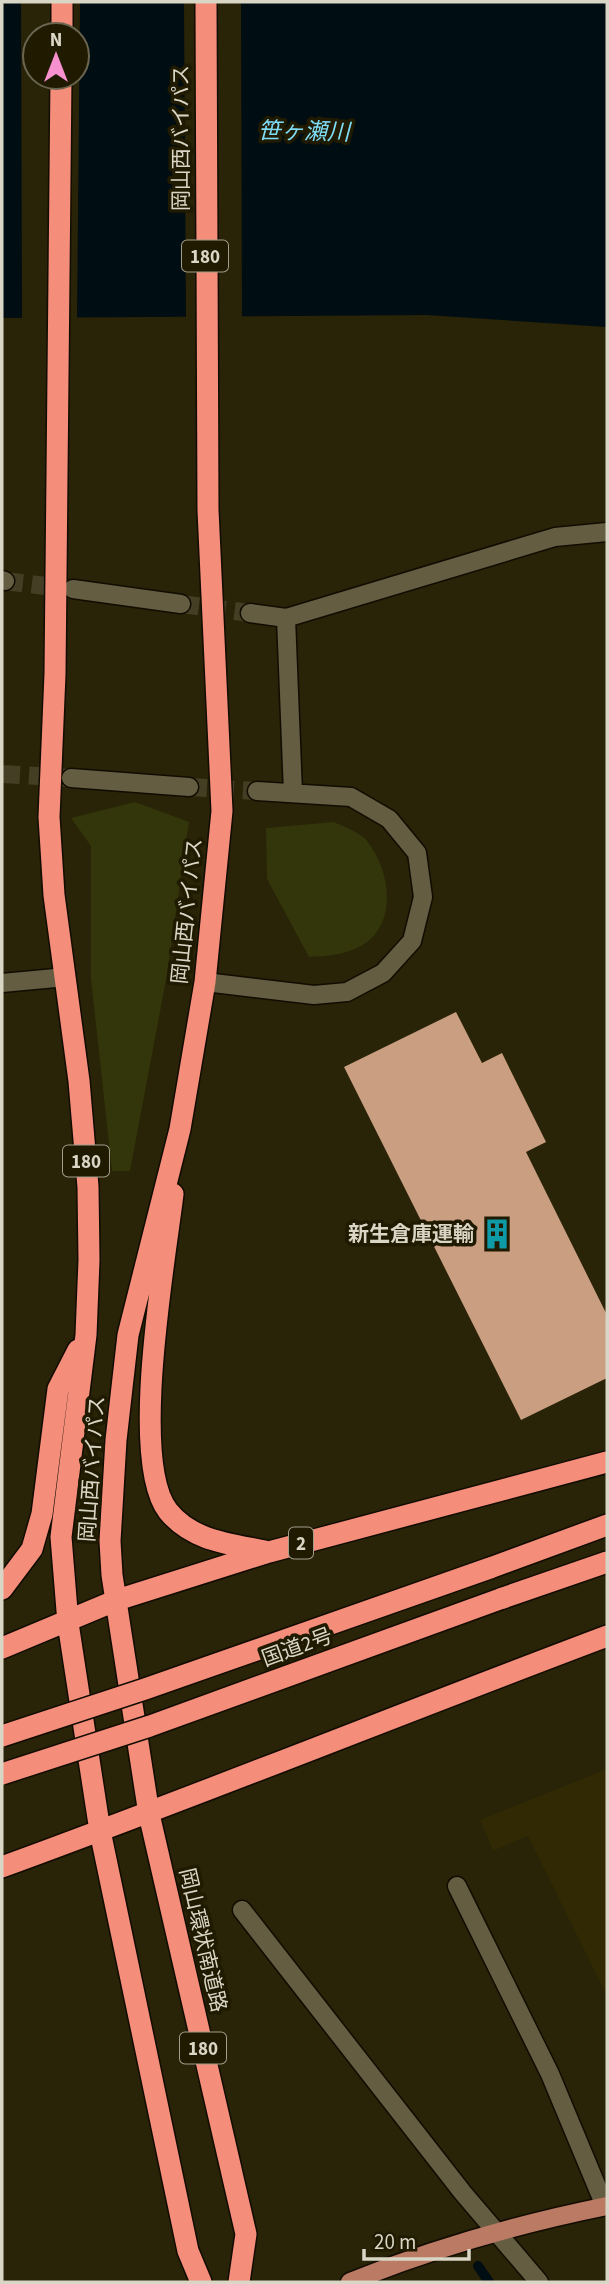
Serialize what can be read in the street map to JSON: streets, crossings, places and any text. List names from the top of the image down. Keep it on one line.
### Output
{"streets":{"highway":["岡山西バイパス","180","2","国道2号","岡山環状南道路"]},"crossings":[["岡山西バイパス","180"],["岡山西バイパス","2"],["岡山西バイパス","岡山環状南道路"]],"water":["笹ヶ瀬川"],"places":{"building":["新生倉庫運輸"]},"scale_bar":"20 m","north":"top"}
